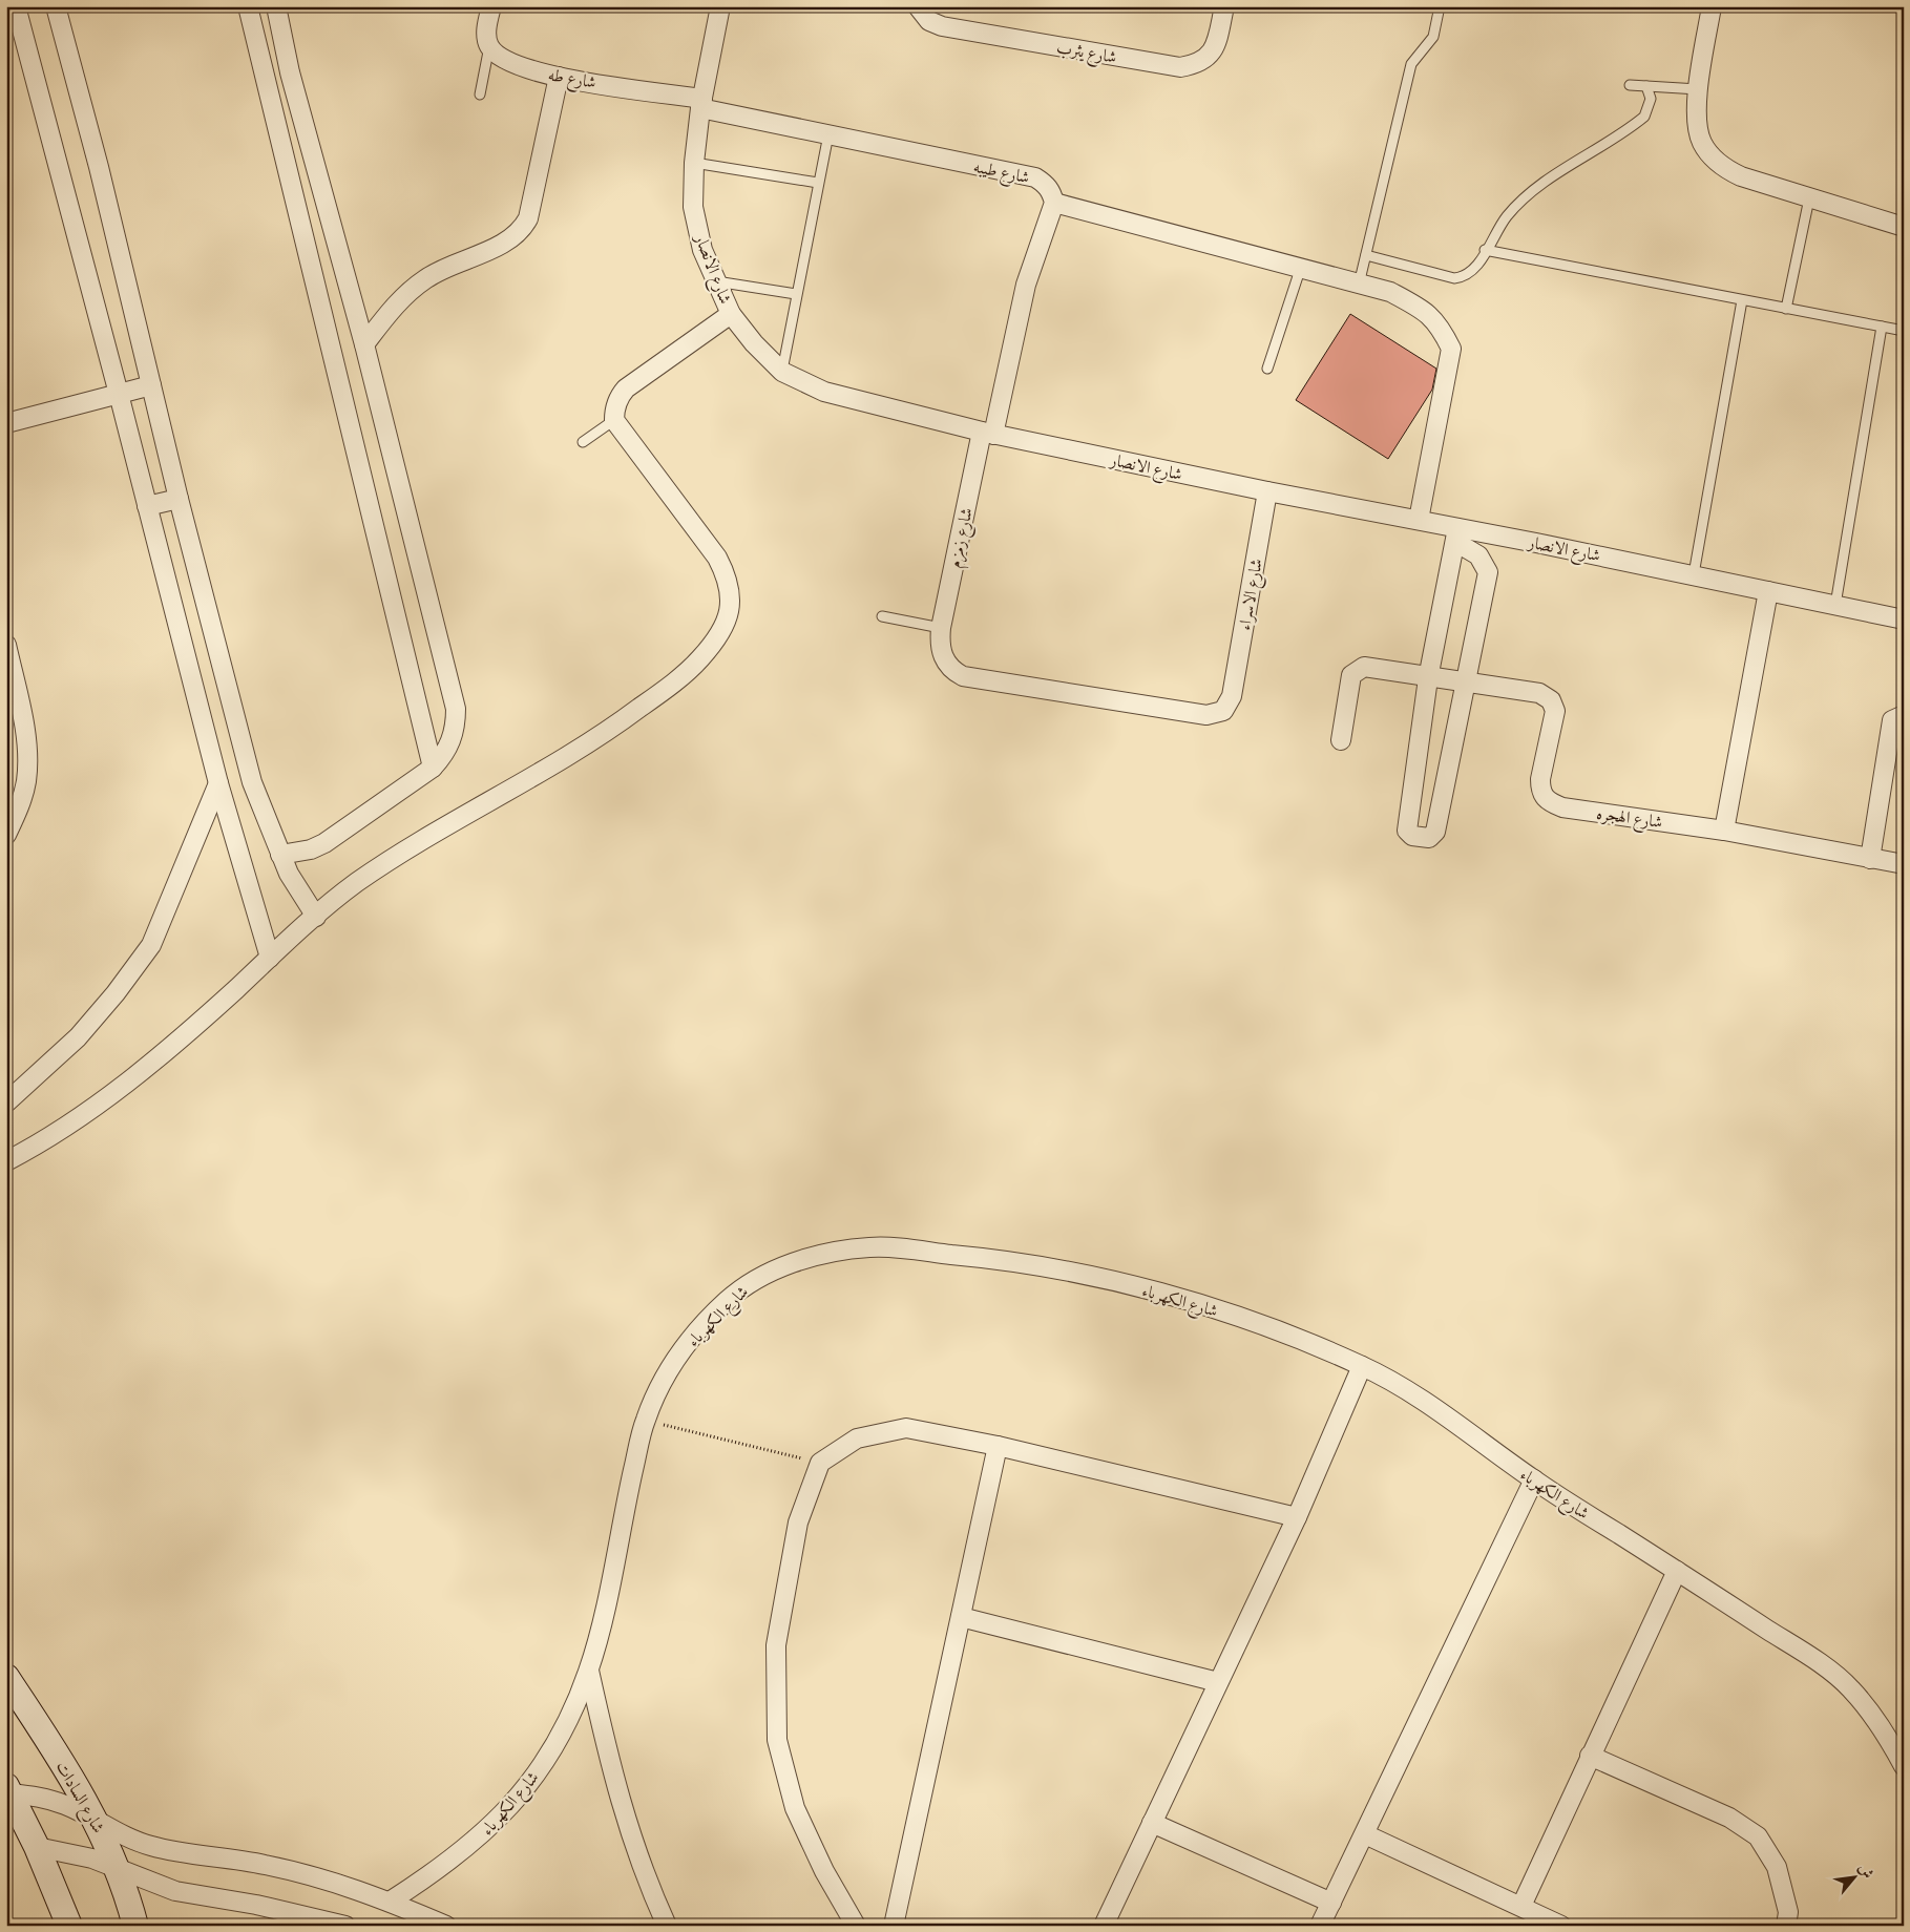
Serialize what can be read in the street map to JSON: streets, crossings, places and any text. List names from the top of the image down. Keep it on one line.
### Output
{"streets":{"main road":["شارع السادات"],"street":["شارع يثرب","شارع طه","شارع طيبه","شارع الانصار","شارع زمزم","شارع الاسراء","شارع الهجره","شارع الكهرباء"]},"crossings":[["شارع طه","شارع طيبه"],["شارع طه","شارع الانصار"],["شارع طيبه","شارع الانصار"],["شارع الانصار","شارع زمزم"],["شارع الانصار","شارع الاسراء"],["شارع زمزم","شارع الاسراء"]],"north":"top right"}
